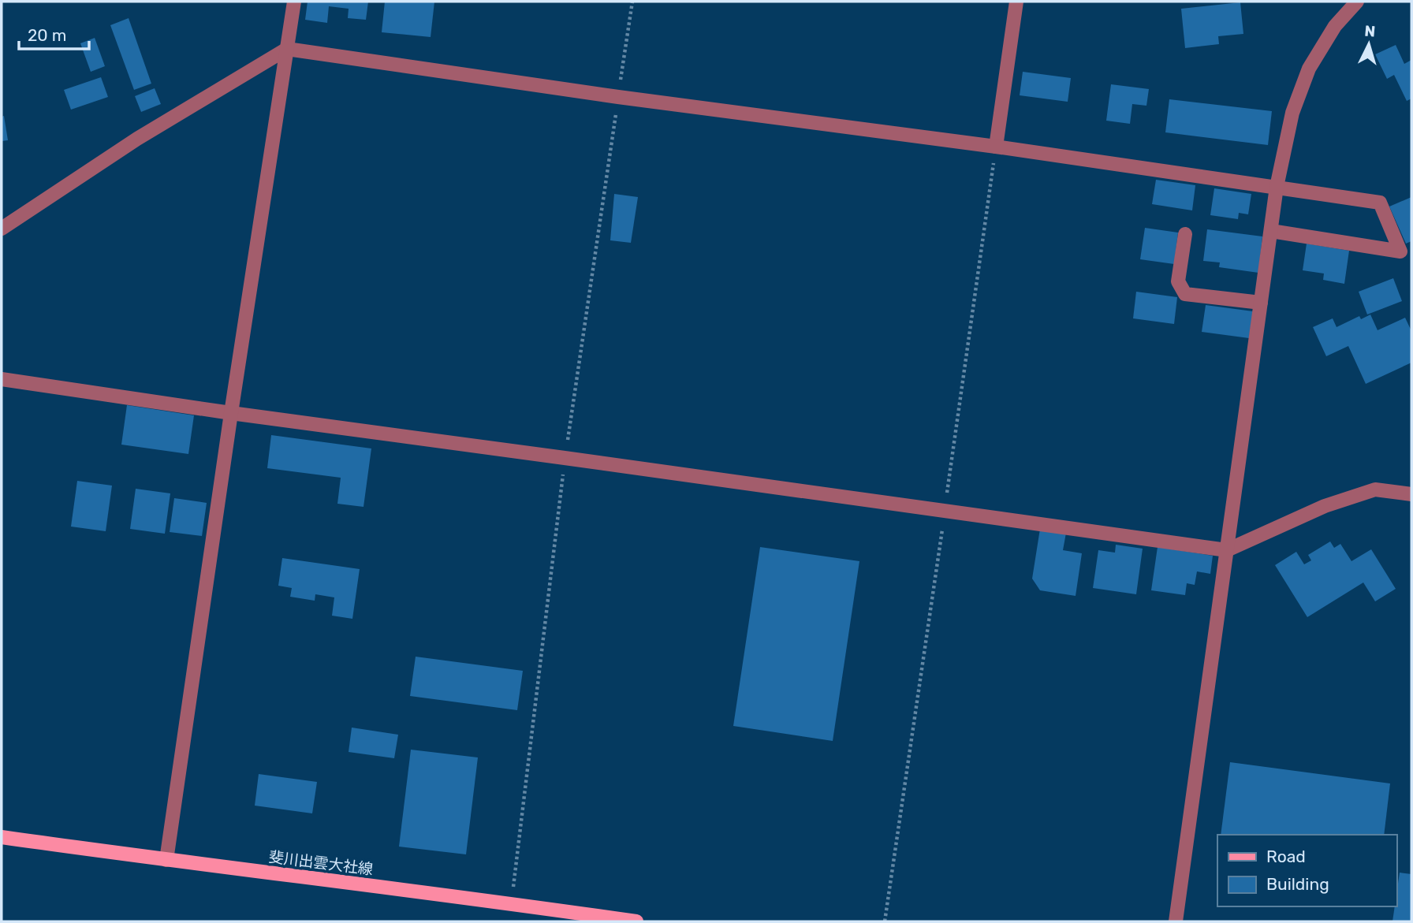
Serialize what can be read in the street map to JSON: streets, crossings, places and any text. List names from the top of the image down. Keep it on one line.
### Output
{"streets":{"main road":["斐川出雲大社線"]},"legend":["Road","Building"],"scale_bar":"20 m","north":"top"}
